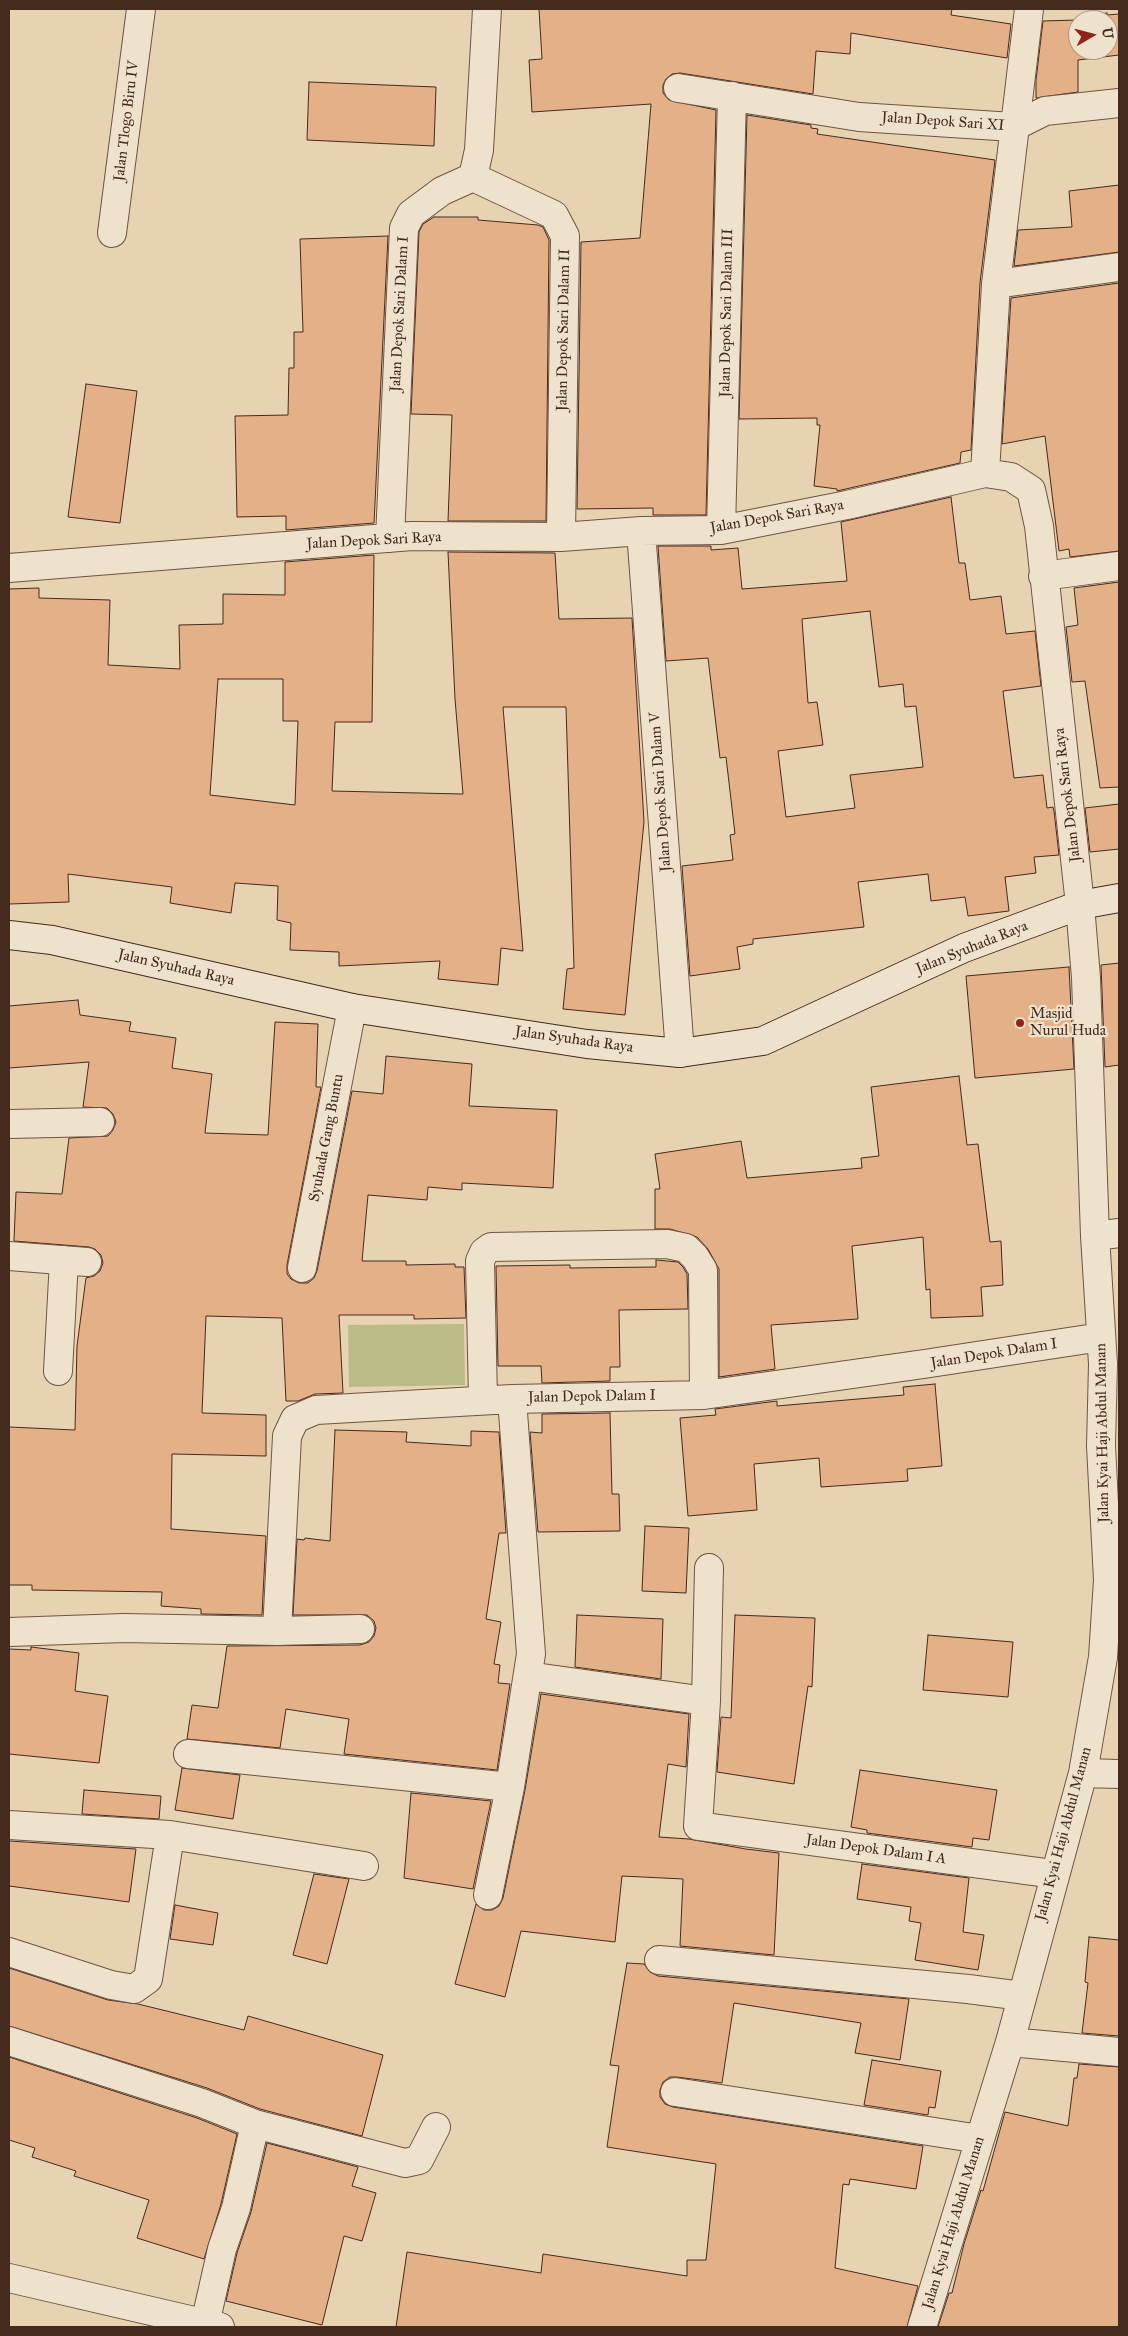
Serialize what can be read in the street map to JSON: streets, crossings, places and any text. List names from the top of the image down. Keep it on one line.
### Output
{"streets":{"street":["Jalan Tlogo Biru IV","Jalan Depok Sari XI","Jalan Depok Sari Dalam III","Jalan Depok Sari Dalam I","Jalan Depok Sari Dalam II","Jalan Depok Sari Raya","Jalan Depok Sari Dalam V","Jalan Syuhada Raya","Syuhada Gang Buntu","Jalan Depok Dalam I","Jalan Kyai Haji Abdul Manan","Jalan Depok Dalam I A"]},"crossings":[["Jalan Depok Sari XI","Jalan Depok Sari Dalam III"],["Jalan Depok Sari XI","Jalan Depok Sari Raya"],["Jalan Depok Sari Dalam III","Jalan Depok Sari Raya"],["Jalan Depok Sari Dalam I","Jalan Depok Sari Dalam II"],["Jalan Depok Sari Dalam I","Jalan Depok Sari Raya"],["Jalan Depok Sari Dalam II","Jalan Depok Sari Raya"],["Jalan Depok Sari Raya","Jalan Depok Sari Dalam V"],["Jalan Depok Sari Raya","Jalan Syuhada Raya"],["Jalan Depok Sari Raya","Jalan Kyai Haji Abdul Manan"],["Jalan Depok Sari Dalam V","Jalan Syuhada Raya"],["Jalan Syuhada Raya","Syuhada Gang Buntu"],["Jalan Syuhada Raya","Jalan Kyai Haji Abdul Manan"],["Jalan Depok Dalam I","Jalan Kyai Haji Abdul Manan"],["Jalan Kyai Haji Abdul Manan","Jalan Depok Dalam I A"]],"places":["Masjid Nurul Huda"],"north":"right"}
